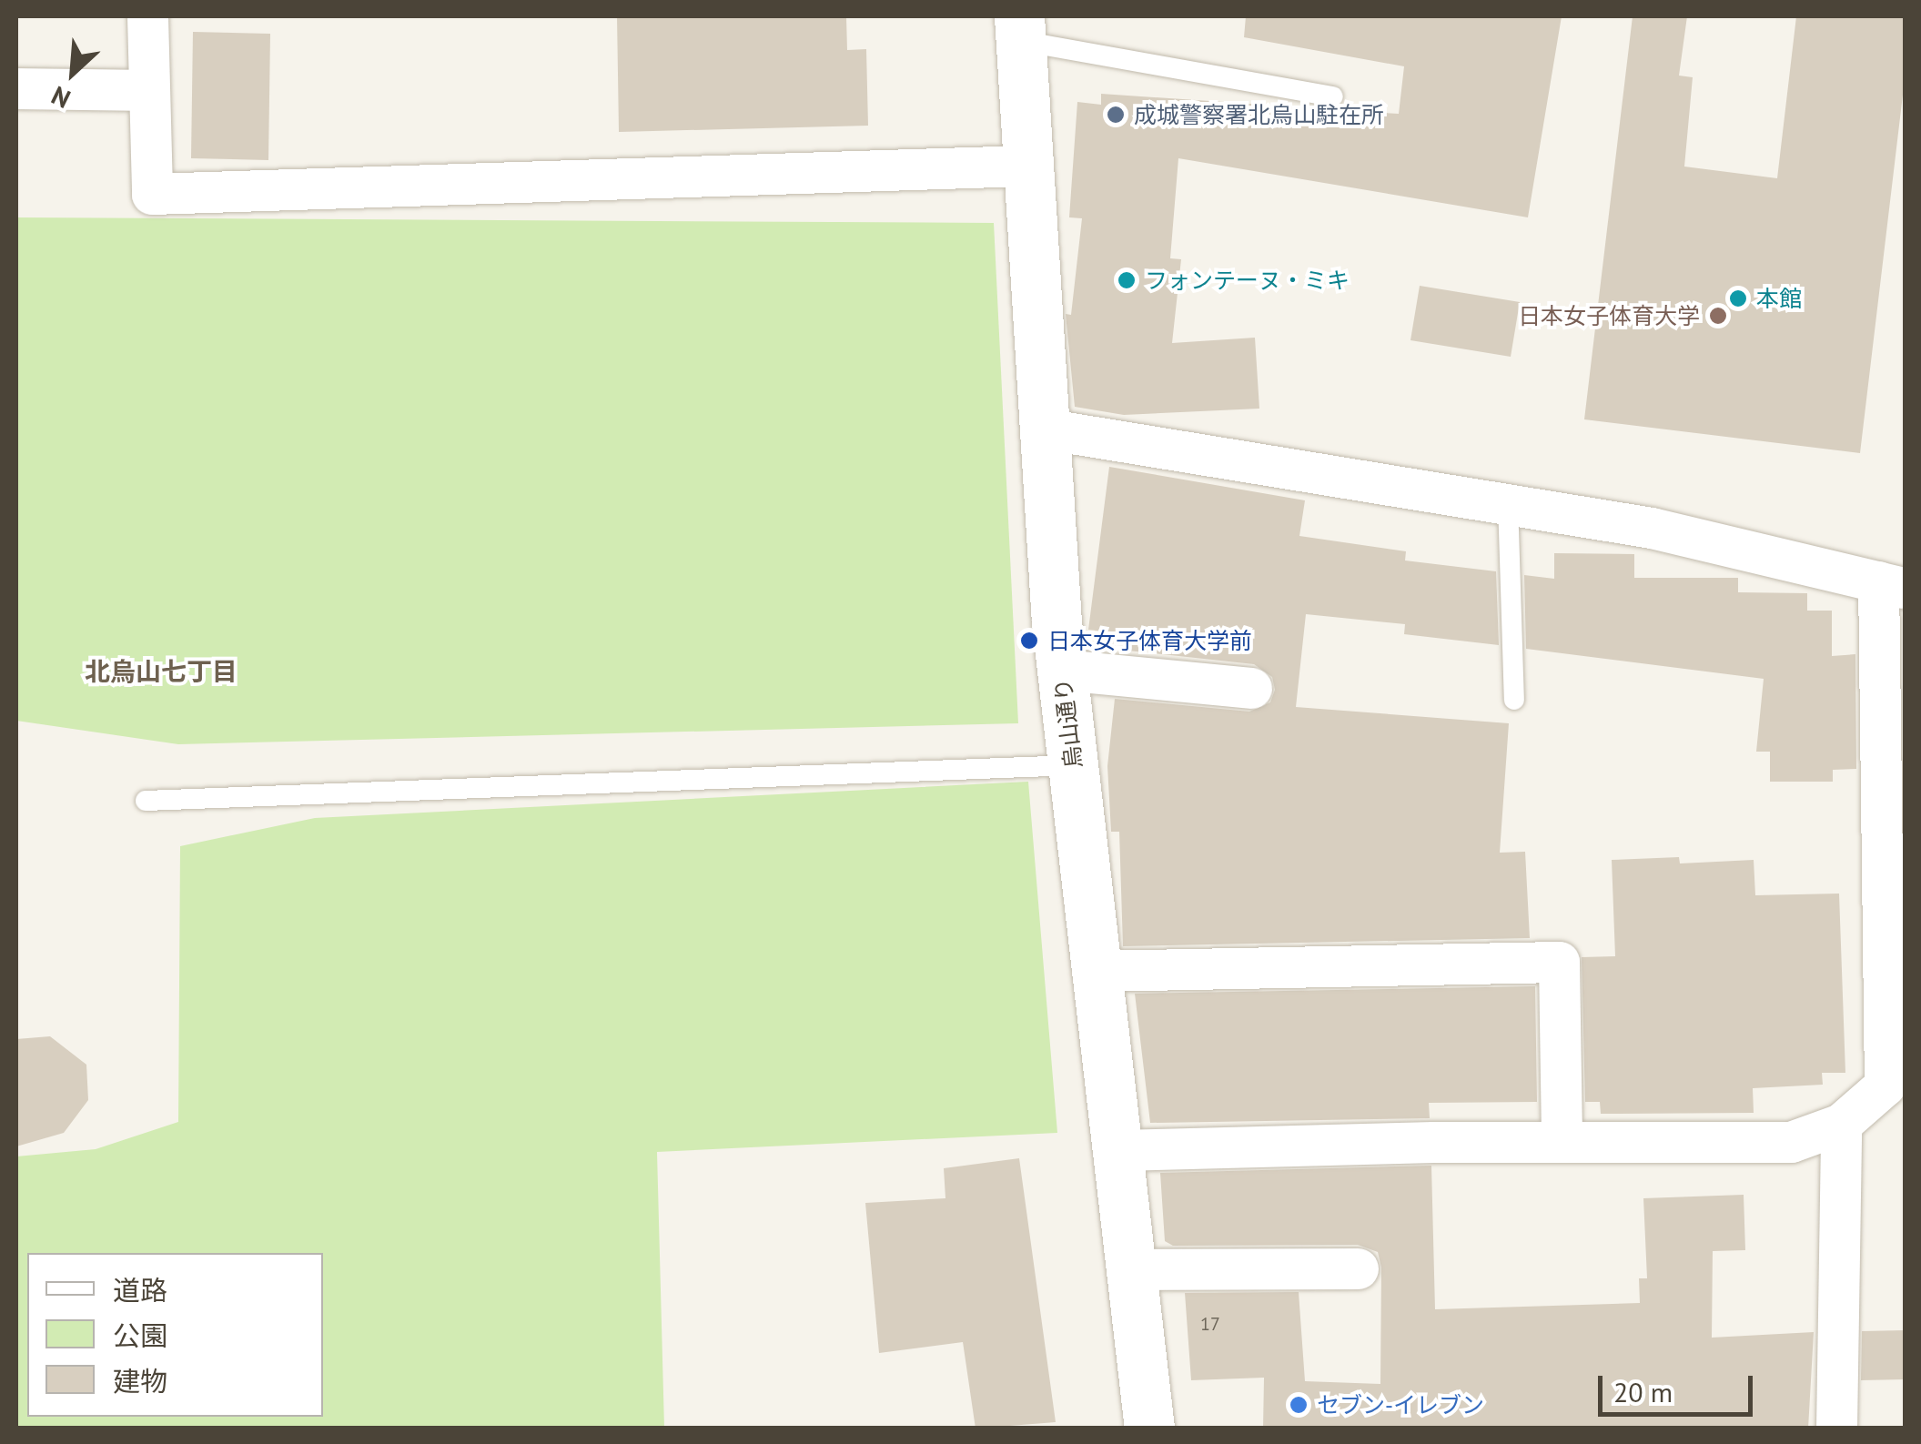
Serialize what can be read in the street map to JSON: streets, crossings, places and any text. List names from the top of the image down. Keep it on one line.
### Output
{"streets":{"street":["烏山通り"]},"districts":["北烏山七丁目"],"places":["成城警察署北烏山駐在所","フォンテーヌ・ミキ","本館","日本女子体育大学","日本女子体育大学前","セブン-イレブン"],"house_numbers":["17"],"legend":["道路","公園","建物"],"scale_bar":"20 m","north":"bottom left"}
